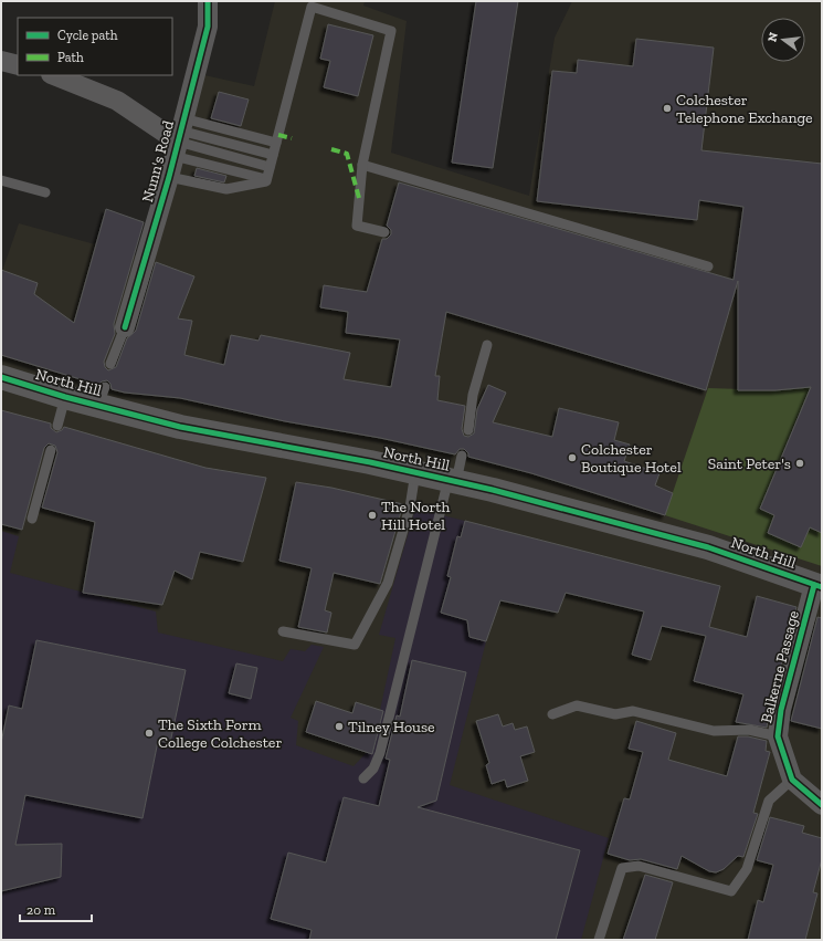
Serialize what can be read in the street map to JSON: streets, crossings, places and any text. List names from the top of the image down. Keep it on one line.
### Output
{"streets":{"street":["Nunn's Road","North Hill","Balkerne Passage"]},"crossings":[["North Hill","Balkerne Passage"]],"places":["Colchester Telephone Exchange","Colchester Boutique Hotel","Saint Peter's","The North Hill Hotel","Tilney House","The Sixth Form College Colchester"],"legend":["Cycle path","Path"],"scale_bar":"20 m","north":"left"}
